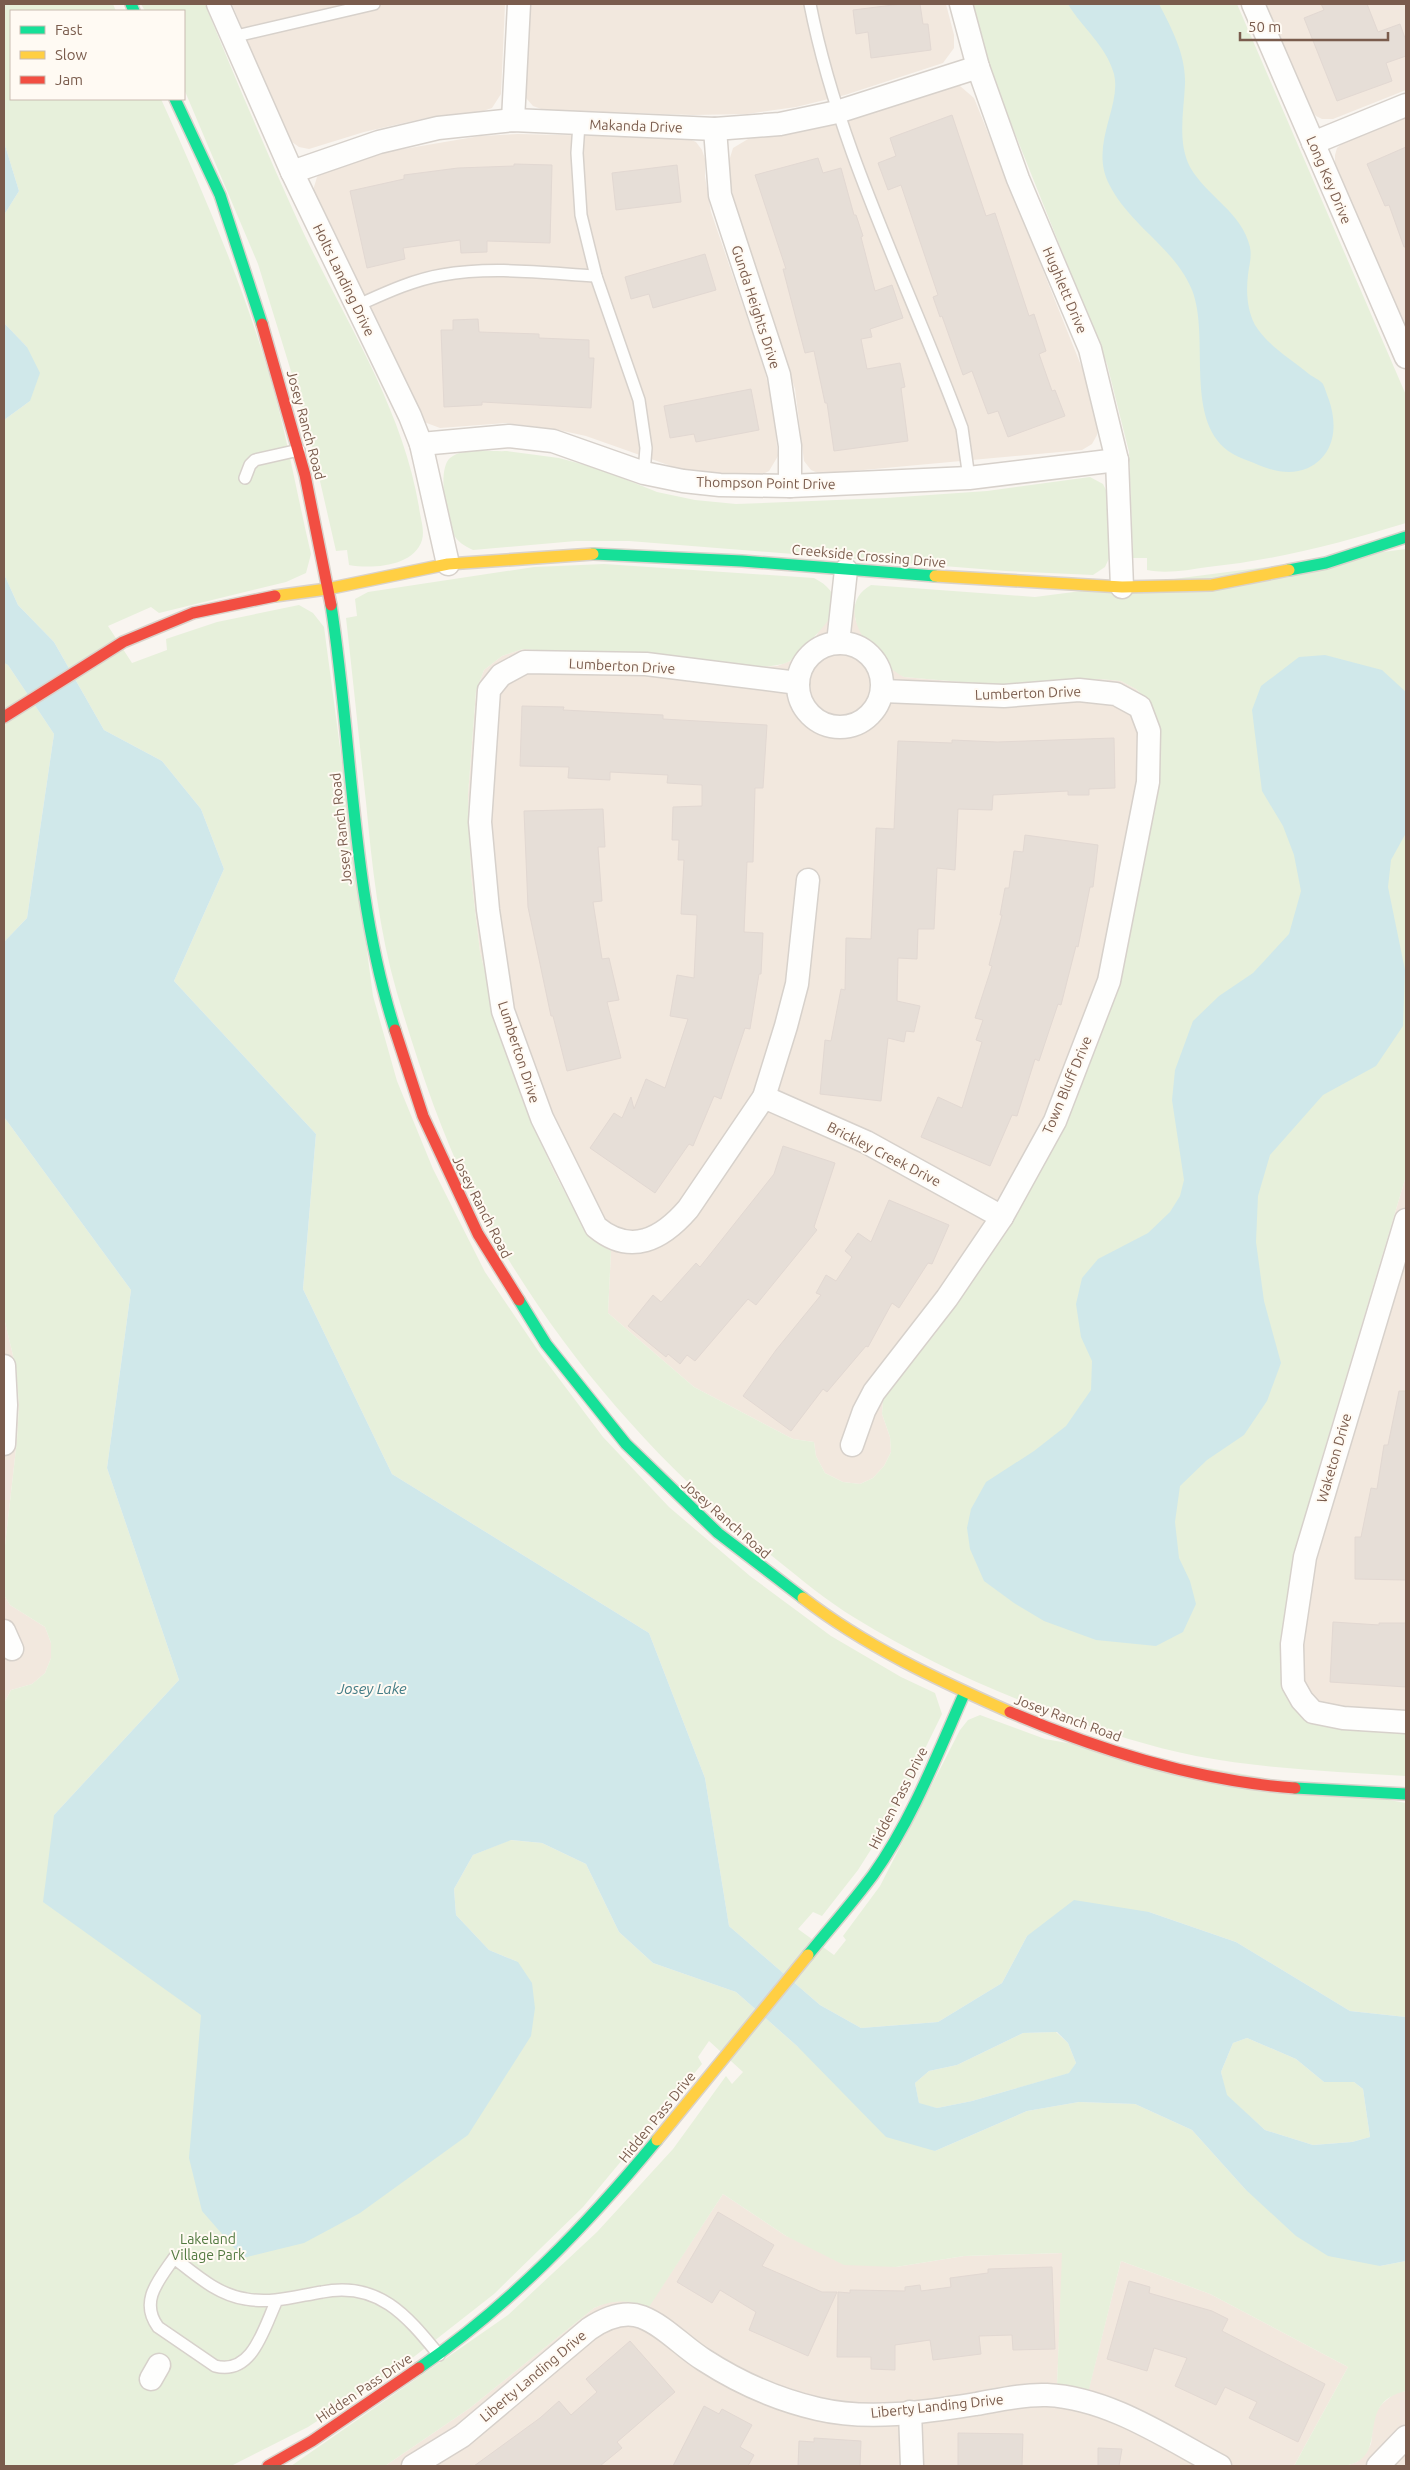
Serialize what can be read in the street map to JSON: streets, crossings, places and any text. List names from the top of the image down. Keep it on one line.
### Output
{"streets":{"street":["Makanda Drive","Long Key Drive","Holts Landing Drive","Hughlett Drive","Gunda Heights Drive","Josey Ranch Road","Thompson Point Drive","Creekside Crossing Drive","Lumberton Drive","Town Bluff Drive","Brickley Creek Drive","Waketon Drive","Hidden Pass Drive","Liberty Landing Drive"]},"crossings":[["Makanda Drive","Holts Landing Drive"],["Makanda Drive","Hughlett Drive"],["Makanda Drive","Gunda Heights Drive"],["Holts Landing Drive","Thompson Point Drive"],["Holts Landing Drive","Creekside Crossing Drive"],["Hughlett Drive","Thompson Point Drive"],["Hughlett Drive","Creekside Crossing Drive"],["Gunda Heights Drive","Thompson Point Drive"],["Josey Ranch Road","Creekside Crossing Drive"],["Josey Ranch Road","Hidden Pass Drive"],["Lumberton Drive","Town Bluff Drive"],["Lumberton Drive","Brickley Creek Drive"],["Town Bluff Drive","Brickley Creek Drive"]],"water":["Josey Lake"],"parks":["Lakeland Village Park"],"legend":["Fast","Slow","Jam"],"scale_bar":"50 m"}
